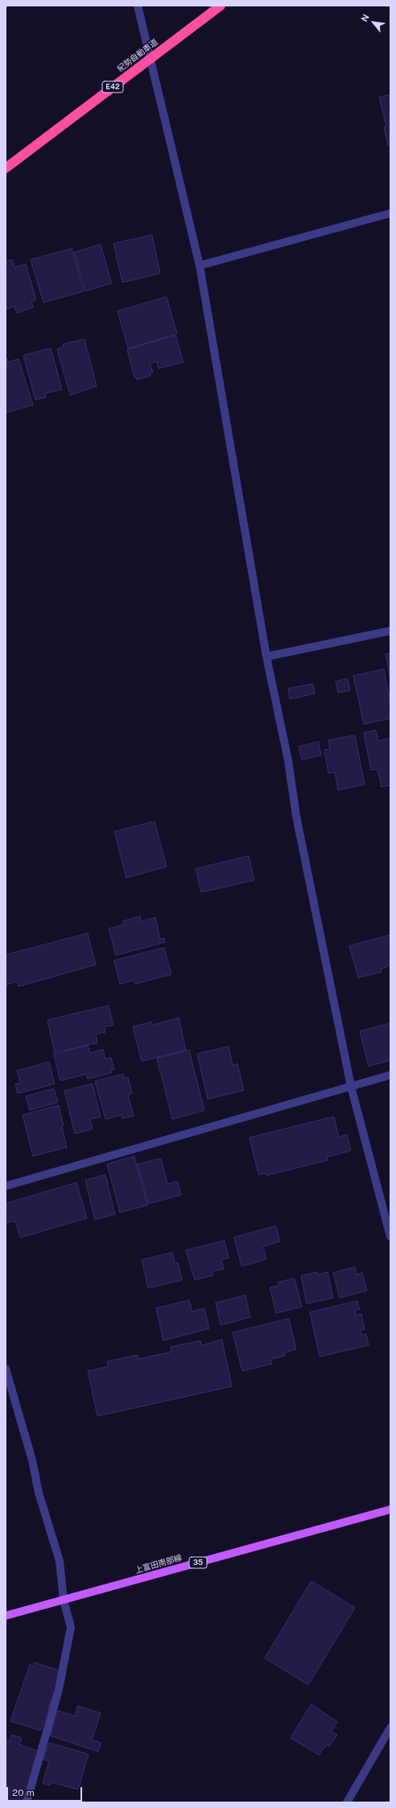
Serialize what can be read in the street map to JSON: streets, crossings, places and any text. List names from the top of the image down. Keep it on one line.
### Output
{"streets":{"highway":["紀勢自動車道","E42"],"main road":["35","上富田南部線"]},"scale_bar":"20 m","north":"top left"}
